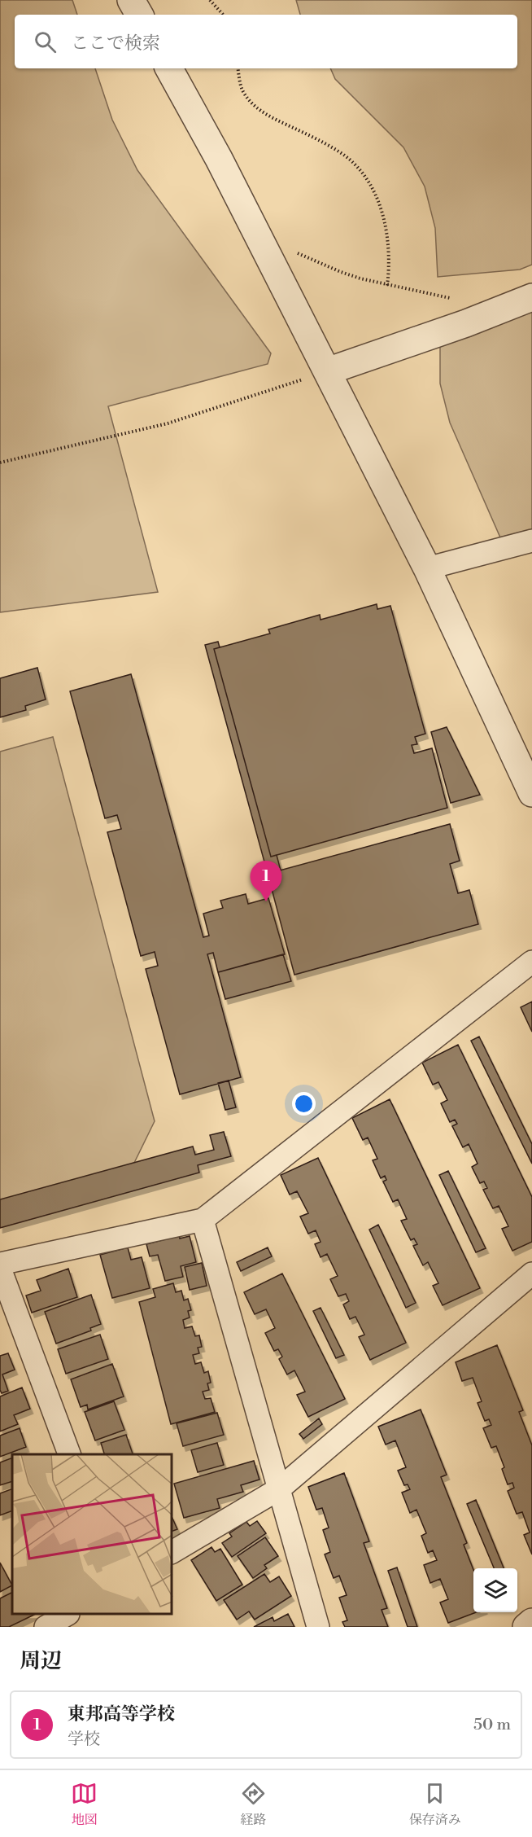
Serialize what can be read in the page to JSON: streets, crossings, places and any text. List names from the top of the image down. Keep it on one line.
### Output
{"page":{"search":"ここで検索","pins":"1","heading":"周辺","list":[{"mark":"1","name":"東邦高等学校","note":"学校","value":"50 m"}],"nav":["地図","経路","保存済み"]}}
